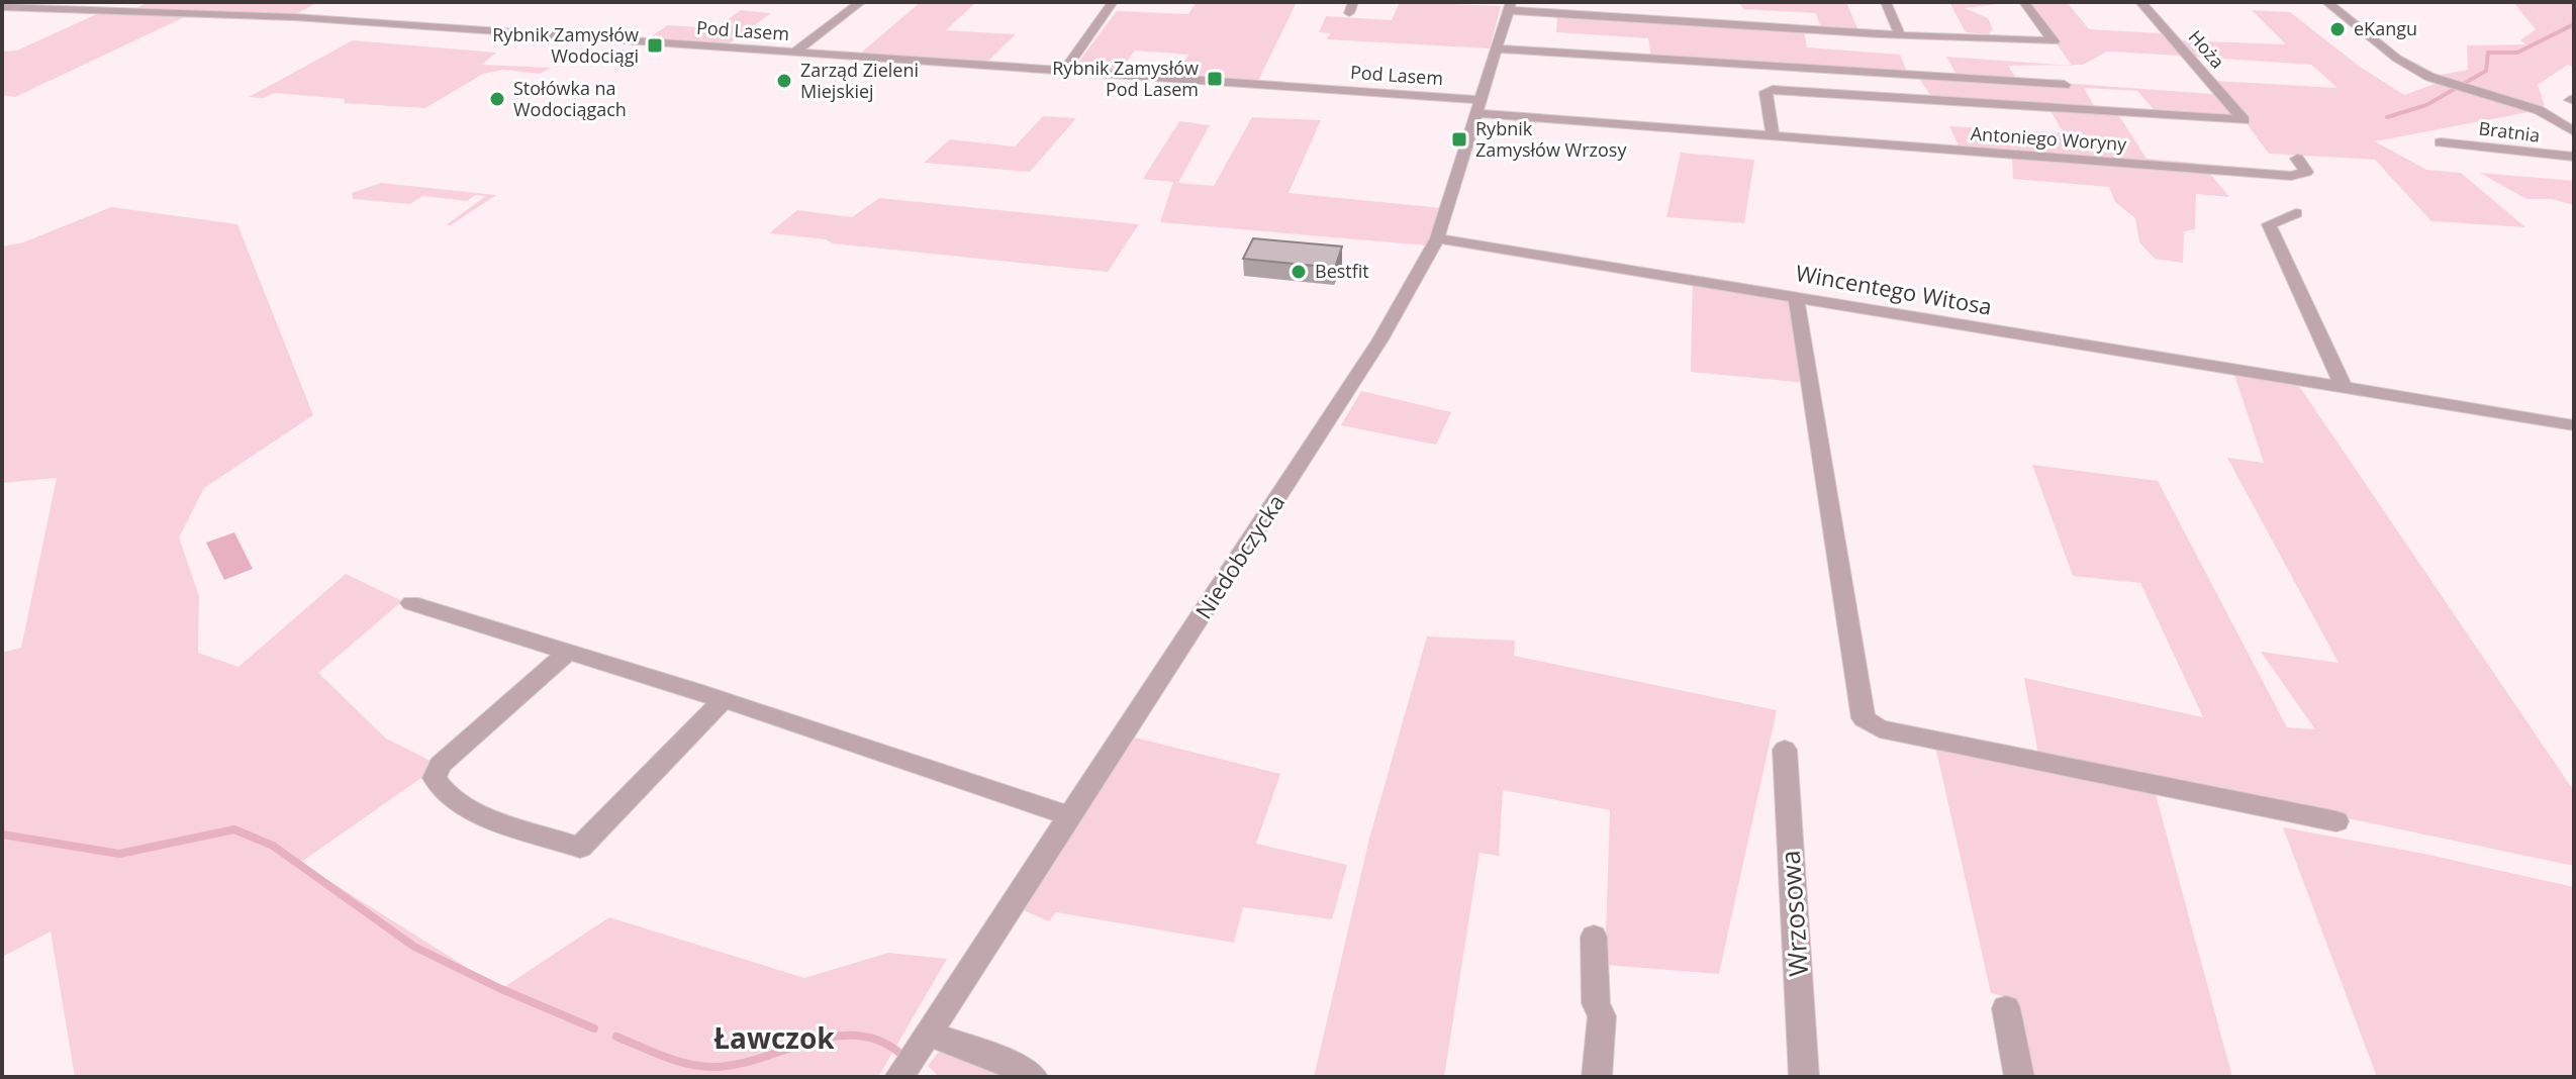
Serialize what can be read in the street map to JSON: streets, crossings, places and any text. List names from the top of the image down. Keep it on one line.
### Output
{"streets":{"street":["Pod Lasem","Hoża","Bratnia","Antoniego Woryny","Wincentego Witosa","Niedobczycka","Wrzosowa"]},"crossings":[["Pod Lasem","Antoniego Woryny"],["Pod Lasem","Niedobczycka"],["Hoża","Antoniego Woryny"],["Antoniego Woryny","Niedobczycka"],["Wincentego Witosa","Niedobczycka"]],"districts":["Ławczok"],"places":{"other":["eKangu","Zarząd Zieleni Miejskiej","Stołówka na Wodociągach","Bestfit"],"transit":["Rybnik Zamysłów Wodociągi","Rybnik Zamysłów Pod Lasem","Rybnik Zamysłów Wrzosy"]}}
